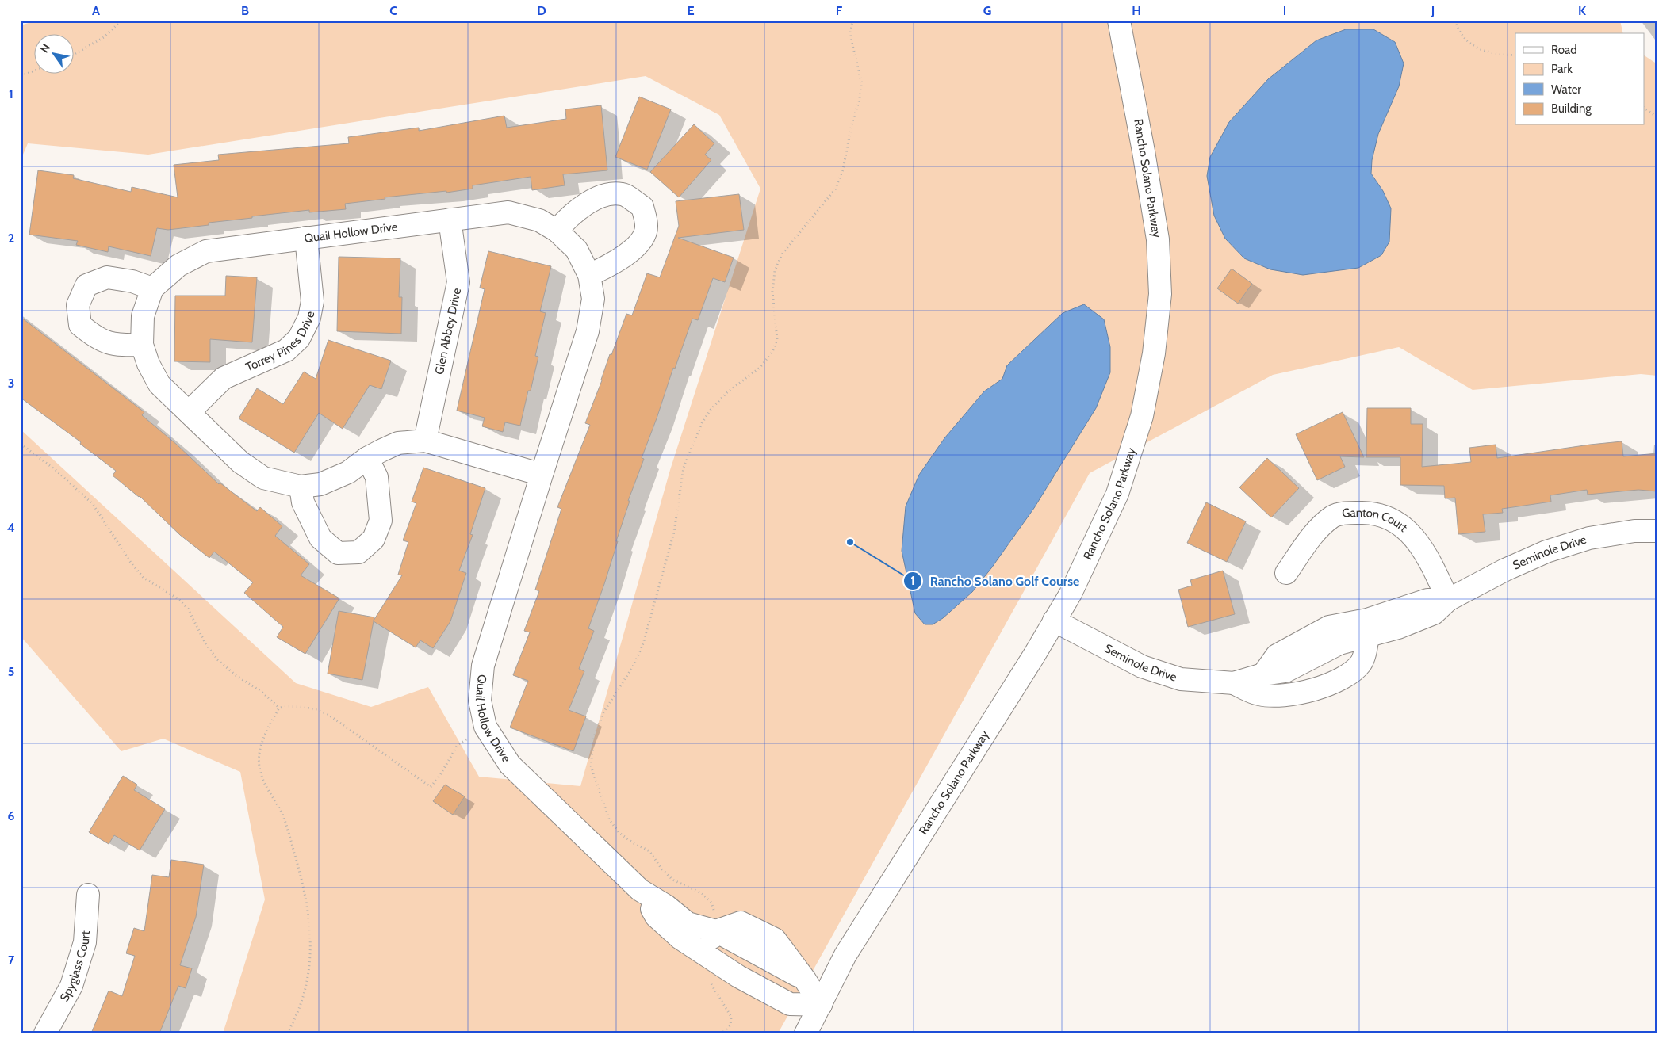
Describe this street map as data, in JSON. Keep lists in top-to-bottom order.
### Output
{
  "streets": {
    "street": [
      "Rancho Solano Parkway",
      "Quail Hollow Drive",
      "Glen Abbey Drive",
      "Torrey Pines Drive",
      "Ganton Court",
      "Seminole Drive",
      "Spyglass Court"
    ]
  },
  "crossings": [
    ["Rancho Solano Parkway", "Quail Hollow Drive"],
    ["Rancho Solano Parkway", "Seminole Drive"],
    ["Quail Hollow Drive", "Glen Abbey Drive"],
    ["Quail Hollow Drive", "Torrey Pines Drive"],
    ["Ganton Court", "Seminole Drive"]
  ],
  "places": ["Rancho Solano Golf Course"],
  "legend": [
    "Road",
    "Park",
    "Water",
    "Building"
  ],
  "north": "top left",
  "grid": {
    "columns": [
      "A",
      "B",
      "C",
      "D",
      "E",
      "F",
      "G",
      "H",
      "I",
      "J",
      "K"
    ],
    "rows": [
      "1",
      "2",
      "3",
      "4",
      "5",
      "6",
      "7"
    ]
  }
}
